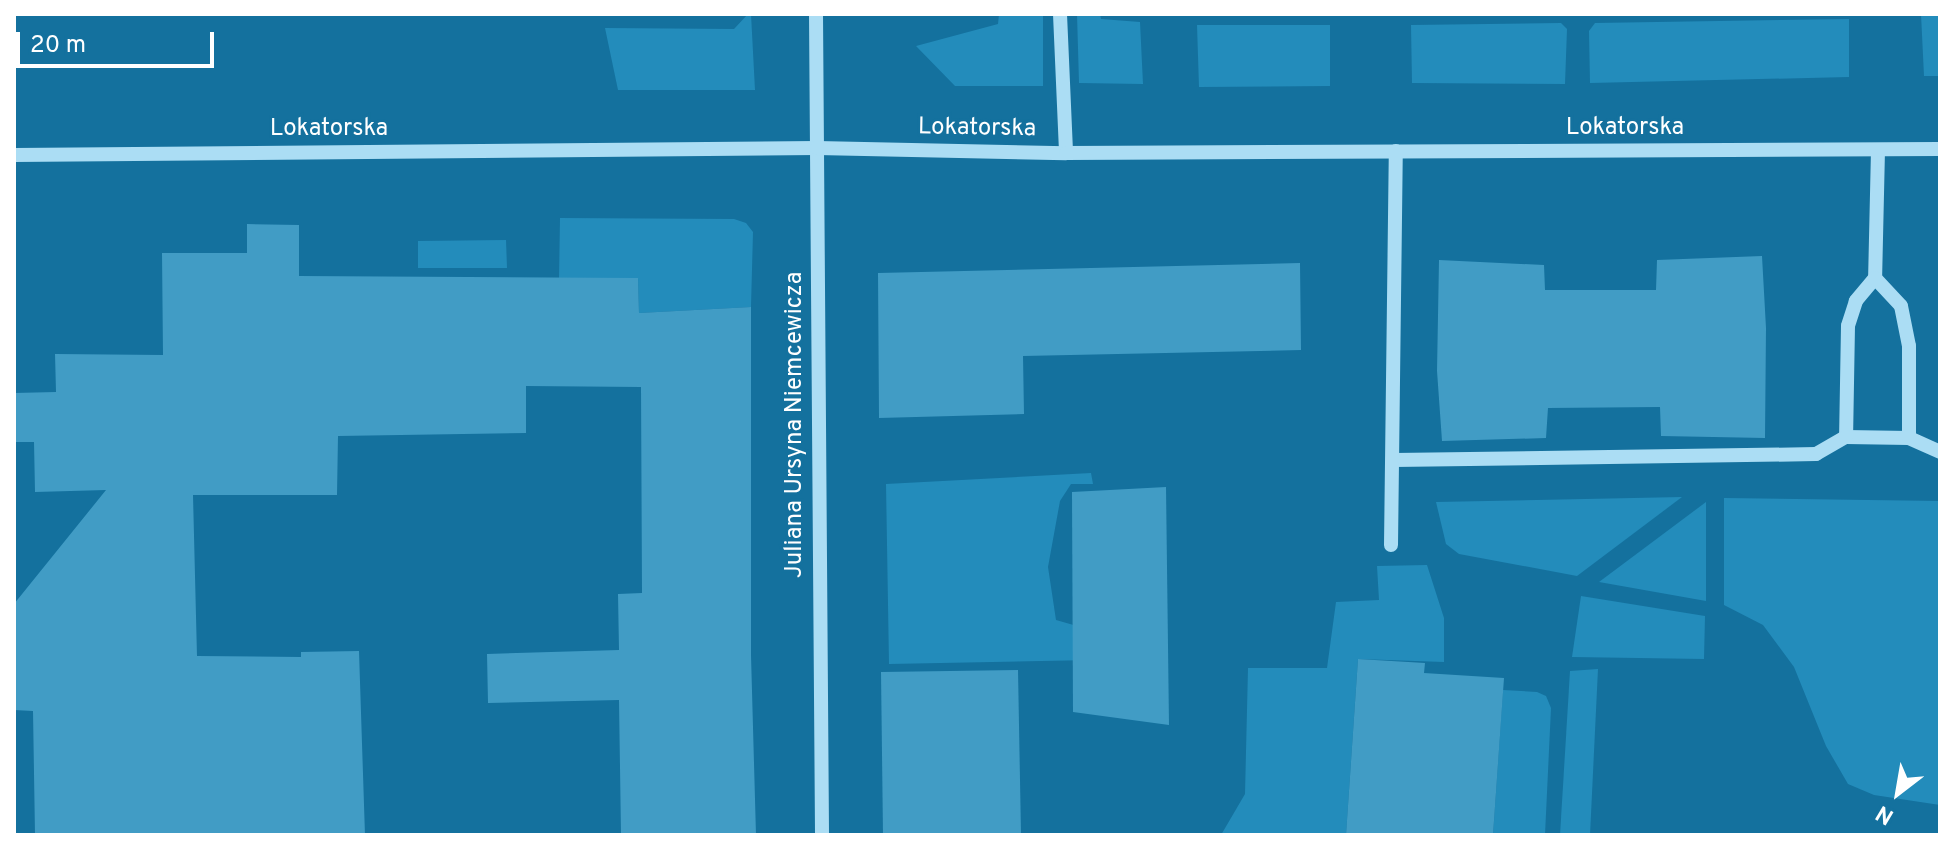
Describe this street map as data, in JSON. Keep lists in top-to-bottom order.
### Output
{
  "streets": {
    "street": ["Lokatorska", "Juliana Ursyna Niemcewicza"]
  },
  "crossings": [
    ["Lokatorska", "Juliana Ursyna Niemcewicza"]
  ],
  "scale_bar": "20 m",
  "north": "bottom left"
}
